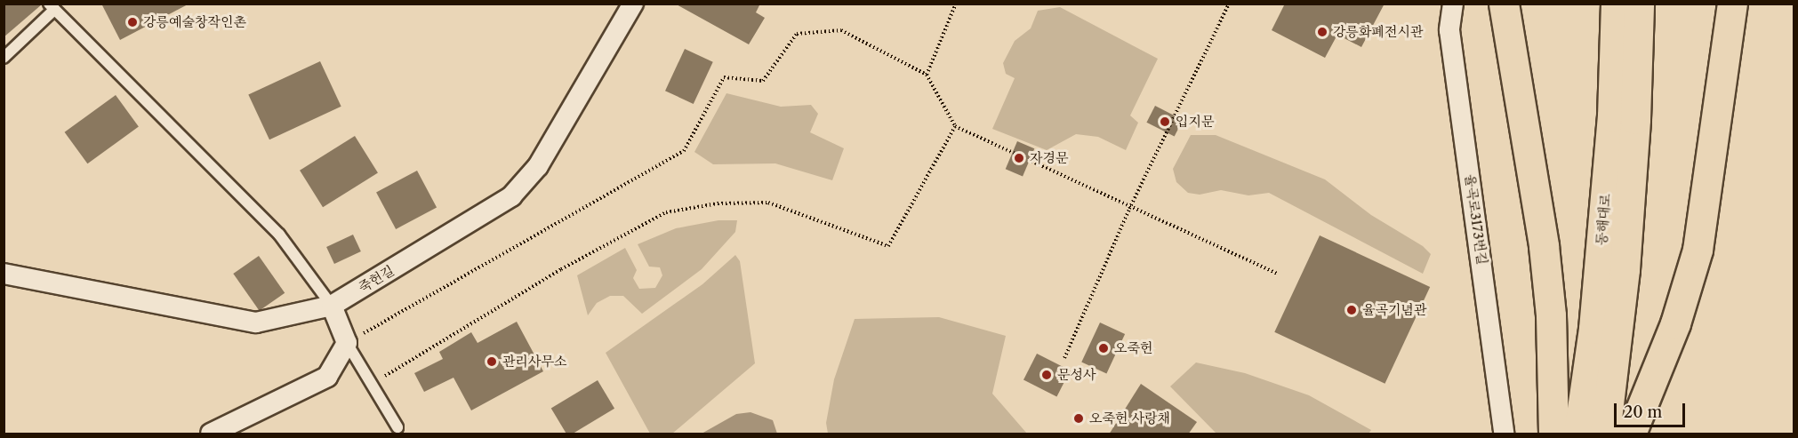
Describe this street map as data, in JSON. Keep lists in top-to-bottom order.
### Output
{
  "streets": {
    "main road": ["동해대로"],
    "street": ["율곡로3173번길", "죽헌길"]
  },
  "places": [
    "강릉예술창작인촌",
    "강릉화폐전시관",
    "입지문",
    "자경문",
    "율곡기념관",
    "오죽헌",
    "관리사무소",
    "문성사",
    "오죽헌 사랑채"
  ],
  "scale_bar": "20 m"
}
